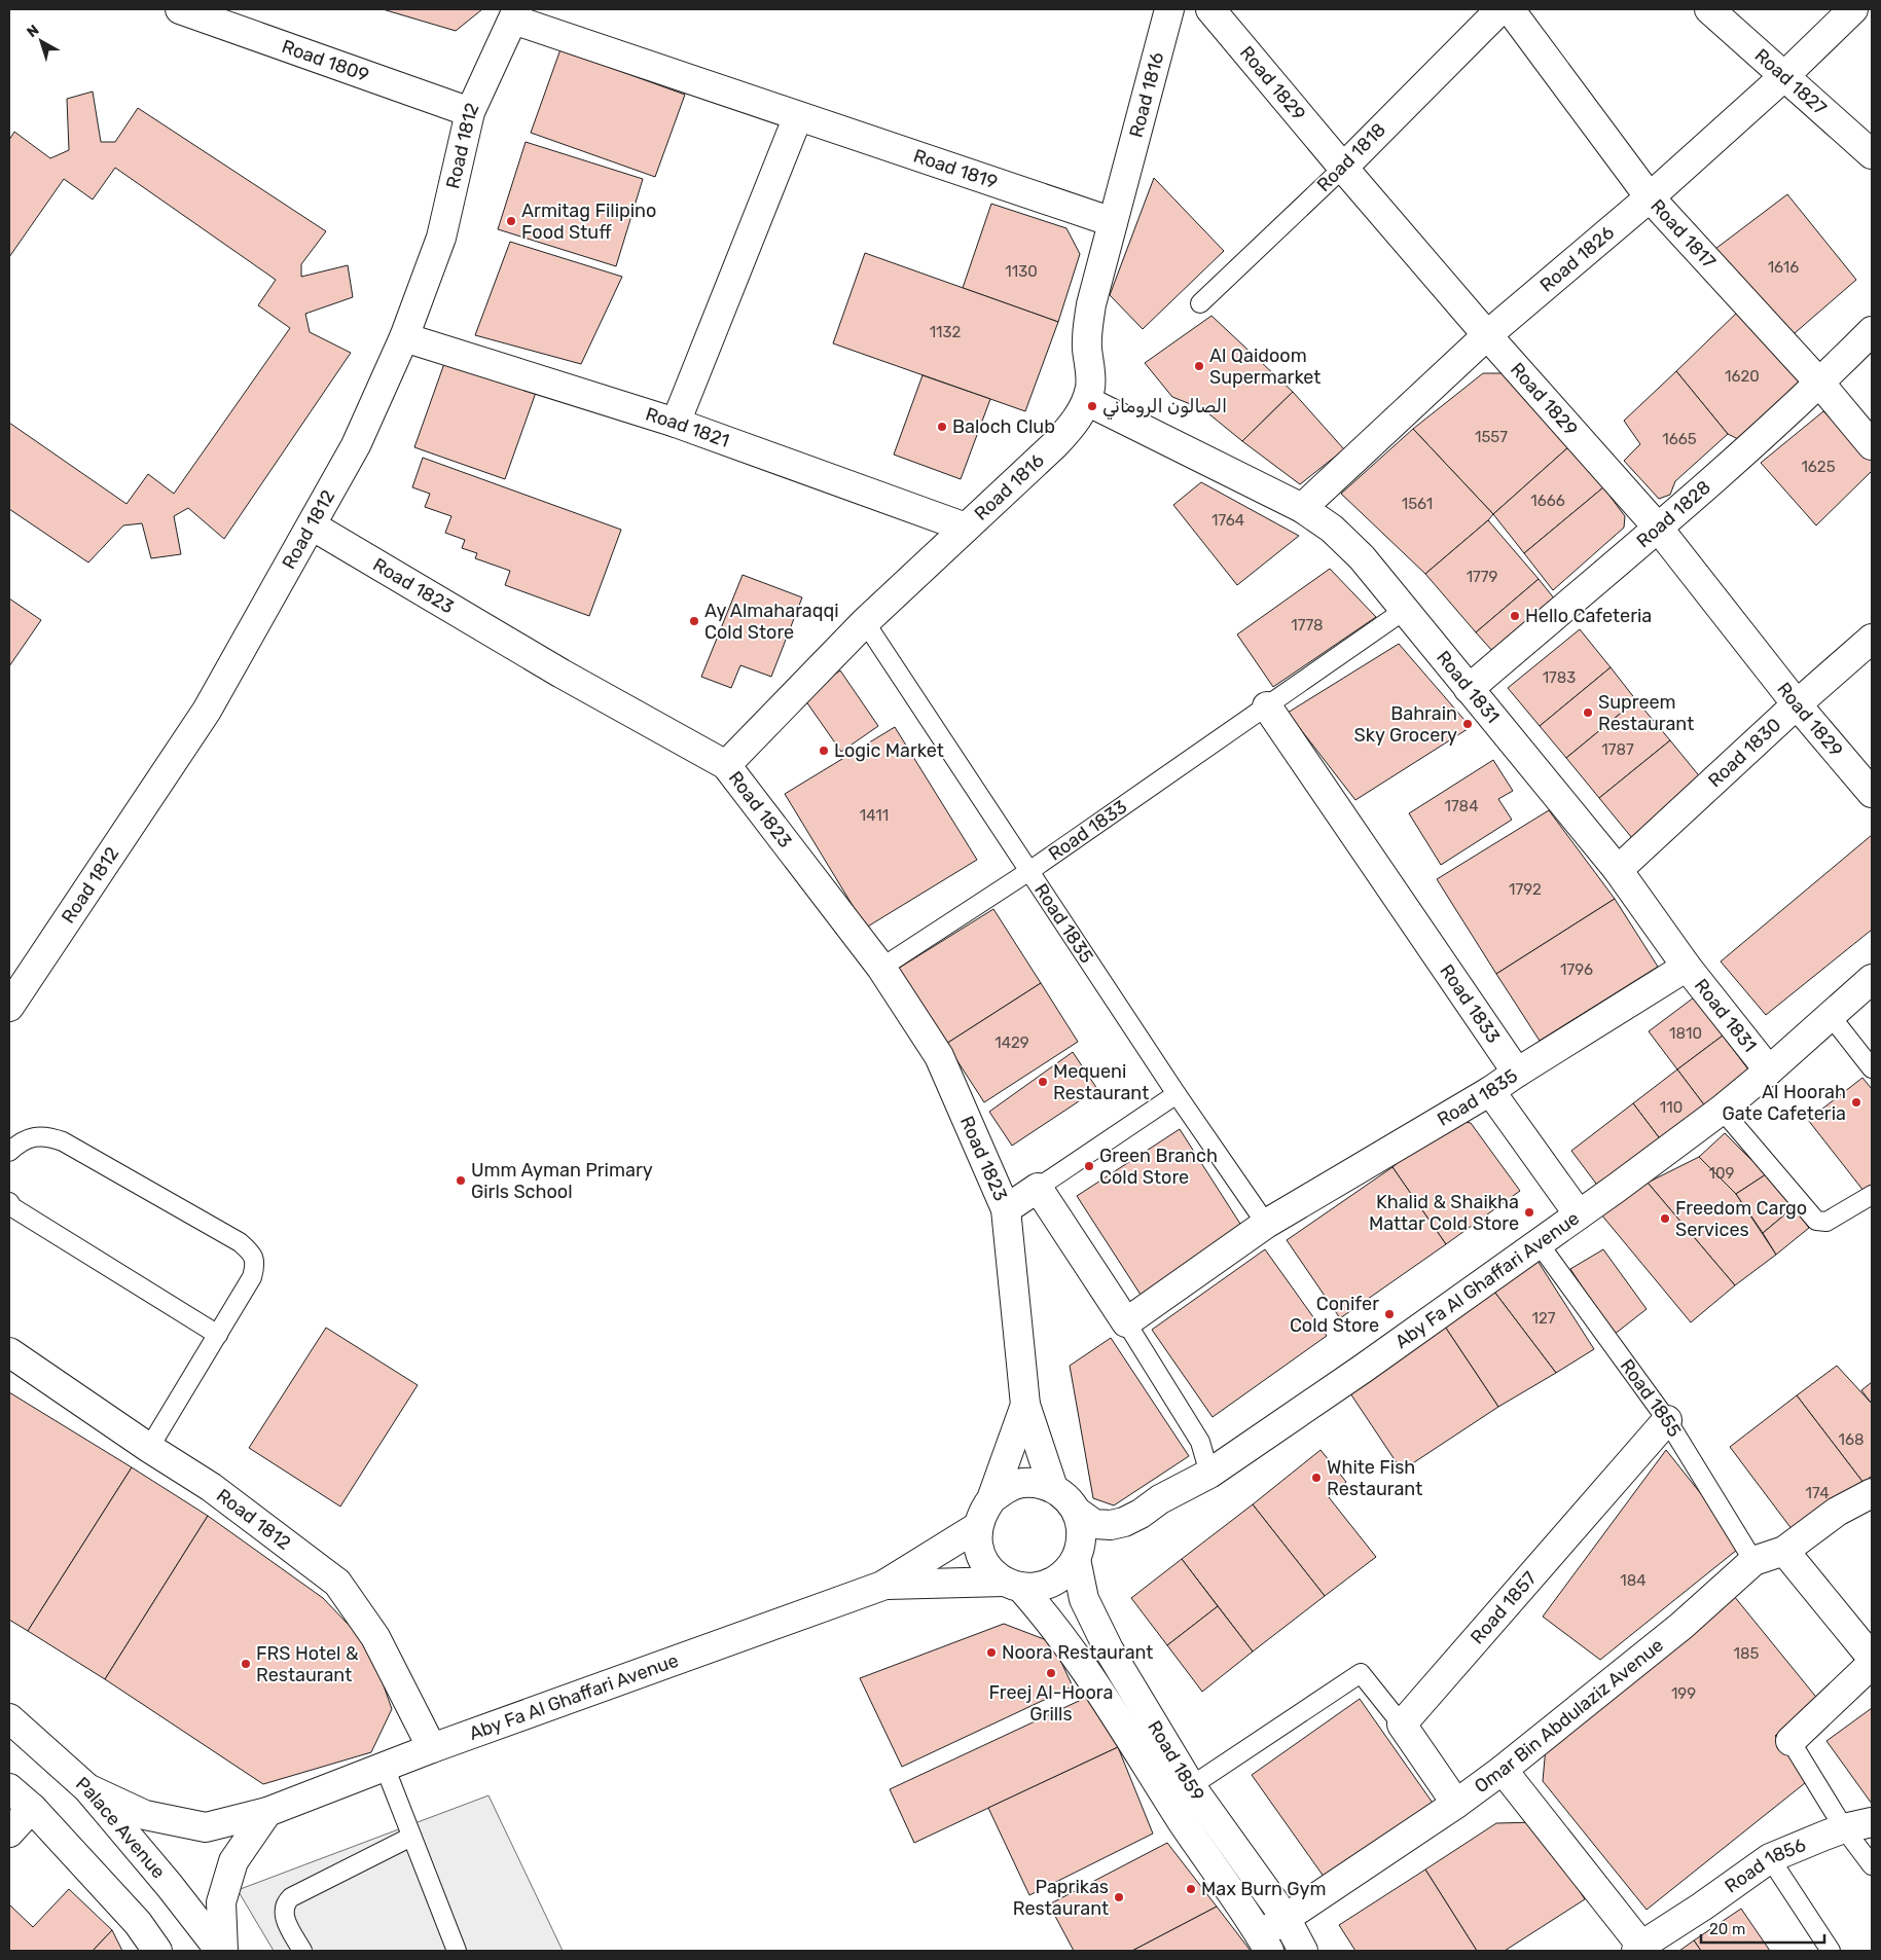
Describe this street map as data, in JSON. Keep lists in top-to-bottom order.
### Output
{
  "streets": {
    "street": [
      "Road 1809",
      "Road 1827",
      "Road 1829",
      "Road 1816",
      "Road 1812",
      "Road 1818",
      "Road 1819",
      "Road 1817",
      "Road 1826",
      "Road 1821",
      "Road 1828",
      "Road 1823",
      "Road 1831",
      "Road 1830",
      "Road 1833",
      "Road 1835",
      "Aby Fa Al Ghaffari Avenue",
      "Road 1857",
      "Omar Bin Abdulaziz Avenue",
      "Road 1859",
      "Palace Avenue",
      "Road 1856"
    ],
    "lane": ["Road 1855"]
  },
  "crossings": [
    ["Road 1809", "Road 1812"],
    ["Road 1827", "Road 1826"],
    ["Road 1829", "Road 1818"],
    ["Road 1829", "Road 1826"],
    ["Road 1829", "Road 1828"],
    ["Road 1829", "Road 1830"],
    ["Road 1816", "Road 1819"],
    ["Road 1816", "Road 1821"],
    ["Road 1816", "Road 1823"],
    ["Road 1816", "Road 1831"],
    ["Road 1816", "Road 1835"],
    ["Road 1812", "Road 1819"],
    ["Road 1812", "Road 1821"],
    ["Road 1812", "Road 1823"],
    ["Road 1812", "Aby Fa Al Ghaffari Avenue"],
    ["Road 1817", "Road 1826"],
    ["Road 1817", "Road 1828"],
    ["Road 1826", "Road 1831"],
    ["Road 1828", "Road 1831"],
    ["Road 1823", "Road 1833"],
    ["Road 1823", "Road 1835"],
    ["Road 1823", "Aby Fa Al Ghaffari Avenue"],
    ["Road 1823", "Road 1859"],
    ["Road 1831", "Road 1830"],
    ["Road 1831", "Road 1833"],
    ["Road 1831", "Road 1835"],
    ["Road 1831", "Aby Fa Al Ghaffari Avenue"],
    ["Road 1833", "Road 1835"],
    ["Aby Fa Al Ghaffari Avenue", "Road 1855"],
    ["Aby Fa Al Ghaffari Avenue", "Road 1859"],
    ["Aby Fa Al Ghaffari Avenue", "Palace Avenue"],
    ["Road 1855", "Road 1857"],
    ["Road 1855", "Omar Bin Abdulaziz Avenue"],
    ["Omar Bin Abdulaziz Avenue", "Road 1859"]
  ],
  "places": [
    "Armitag Filipino Food Stuff",
    "Al Qaidoom Supermarket",
    "الصالون الروماني",
    "Baloch Club",
    "Hello Cafeteria",
    "Ay Almaharaqqi Cold Store",
    "Supreem Restaurant",
    "Bahrain Sky Grocery",
    "Logic Market",
    "Mequeni Restaurant",
    "Al Hoorah Gate Cafeteria",
    "Green Branch Cold Store",
    "Umm Ayman Primary Girls School",
    "Khalid & Shaikha Mattar Cold Store",
    "Freedom Cargo Services",
    "Conifer Cold Store",
    "White Fish Restaurant",
    "Noora Restaurant",
    "FRS Hotel & Restaurant",
    "Freej Al-Hoora Grills",
    "Max Burn Gym",
    "Paprikas Restaurant"
  ],
  "house_numbers": [
    "1616",
    "1130",
    "1132",
    "1620",
    "1557",
    "1665",
    "1625",
    "1666",
    "1561",
    "1764",
    "1779",
    "1778",
    "1783",
    "1787",
    "1784",
    "1411",
    "1792",
    "1796",
    "1810",
    "1429",
    "110",
    "109",
    "127",
    "168",
    "174",
    "184",
    "185",
    "199"
  ],
  "scale_bar": "20 m",
  "north": "top left"
}
